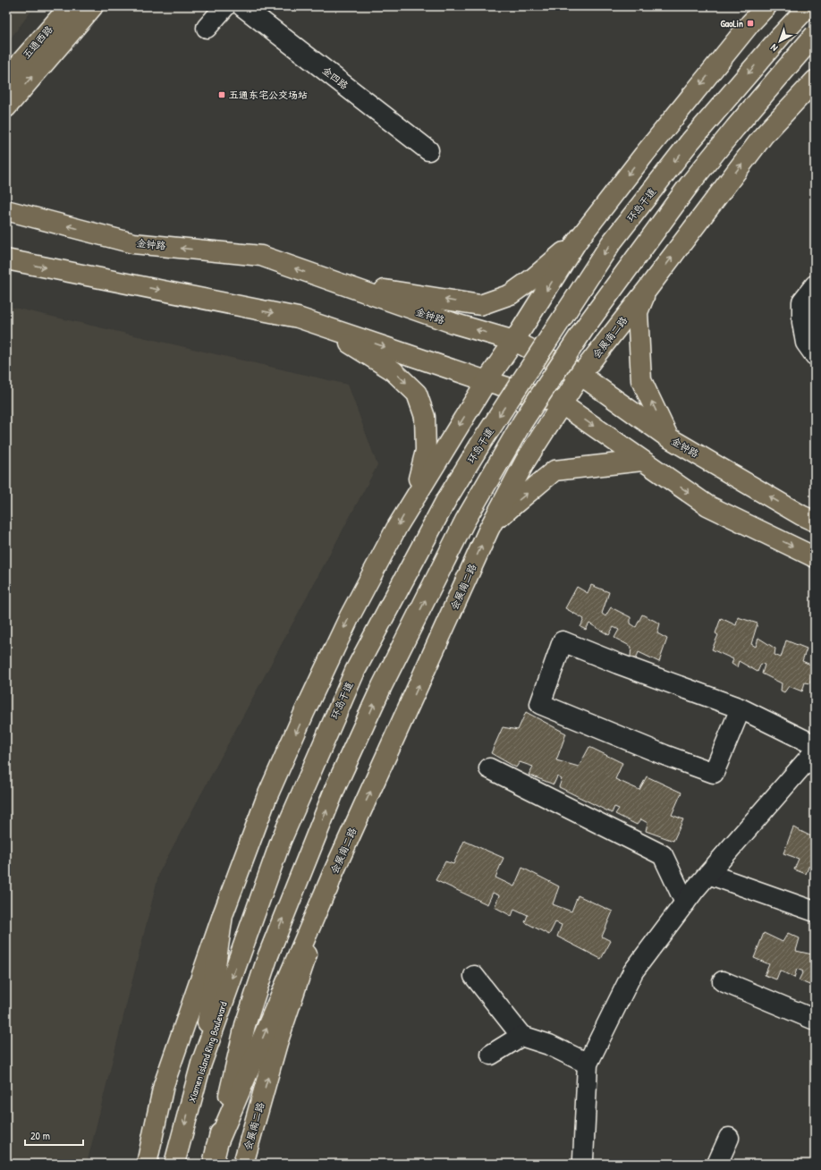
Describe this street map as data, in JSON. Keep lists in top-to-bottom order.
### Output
{
  "streets": {
    "main road": [
      "五通西路",
      "环岛干道",
      "金钟路",
      "会展南二路",
      "Xiamen Island Ring Boulevard"
    ],
    "street": ["金四路"]
  },
  "crossings": [
    ["环岛干道", "Xiamen Island Ring Boulevard"],
    ["金钟路", "会展南二路"]
  ],
  "places": {
    "transit": ["GaoLin", "五通东宅公交场站"]
  },
  "scale_bar": "20 m",
  "north": "bottom left"
}
